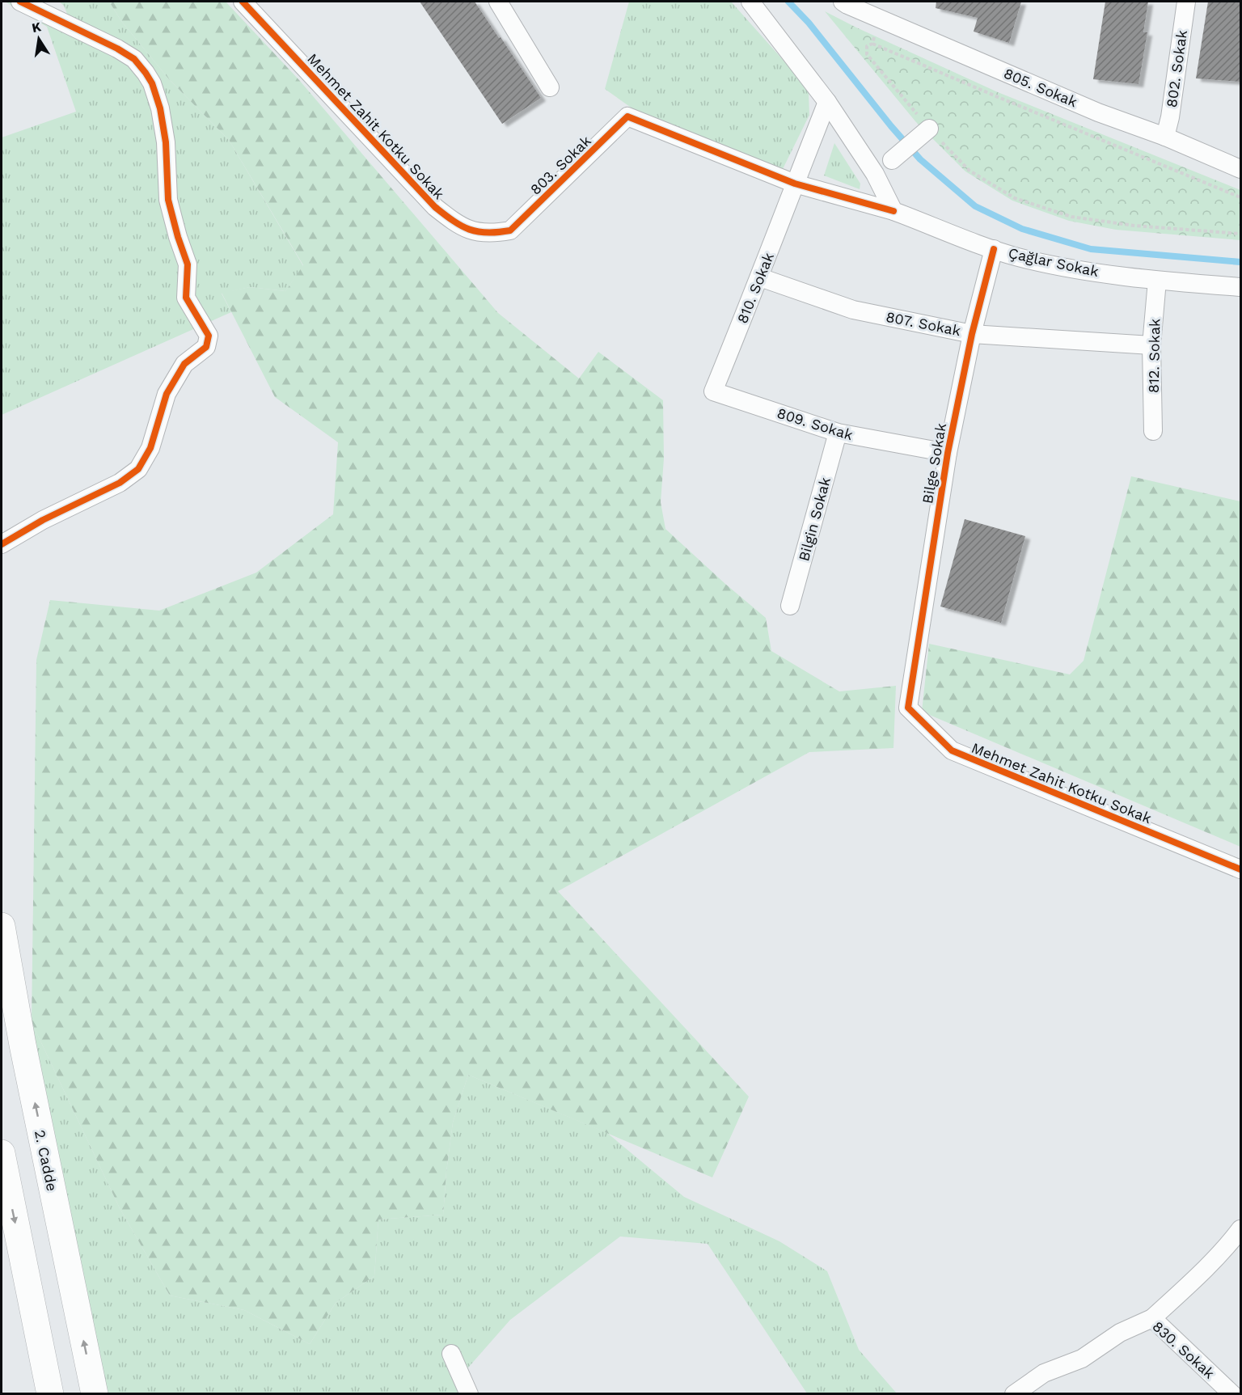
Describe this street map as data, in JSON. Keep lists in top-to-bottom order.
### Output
{
  "streets": {
    "main road": ["2. Cadde"],
    "street": [
      "802. Sokak",
      "805. Sokak",
      "Mehmet Zahit Kotku Sokak",
      "803. Sokak",
      "Çağlar Sokak",
      "810. Sokak",
      "807. Sokak",
      "812. Sokak",
      "809. Sokak",
      "Bilge Sokak",
      "Bilgin Sokak",
      "830. Sokak"
    ]
  },
  "crossings": [
    ["802. Sokak", "805. Sokak"],
    ["Mehmet Zahit Kotku Sokak", "803. Sokak"],
    ["Mehmet Zahit Kotku Sokak", "Bilge Sokak"],
    ["803. Sokak", "Çağlar Sokak"],
    ["Çağlar Sokak", "810. Sokak"],
    ["Çağlar Sokak", "812. Sokak"],
    ["Çağlar Sokak", "Bilge Sokak"],
    ["810. Sokak", "807. Sokak"],
    ["810. Sokak", "809. Sokak"],
    ["807. Sokak", "812. Sokak"],
    ["807. Sokak", "Bilge Sokak"],
    ["809. Sokak", "Bilge Sokak"],
    ["809. Sokak", "Bilgin Sokak"]
  ],
  "north": "top"
}
